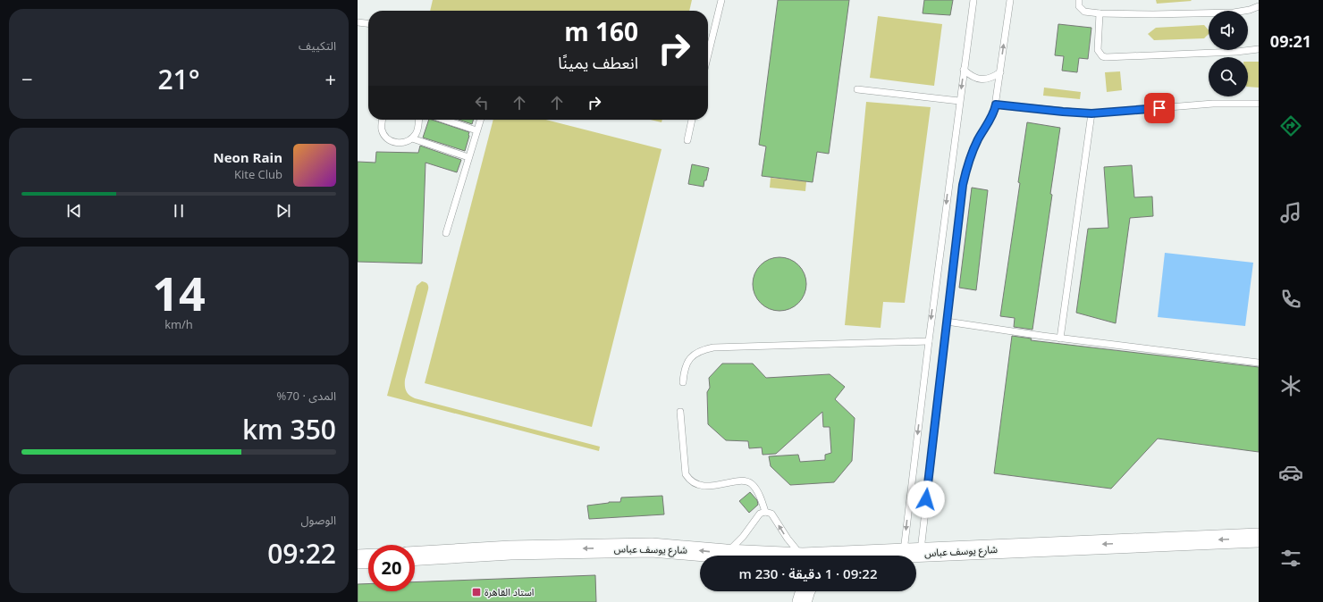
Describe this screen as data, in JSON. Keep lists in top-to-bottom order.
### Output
{
  "streets": {
    "main road": ["شارع يوسف عباس"]
  },
  "one_way": ["شارع يوسف عباس"],
  "places": {
    "transit": ["استاد القاهرة"]
  },
  "page": {
    "tabs": "09:21",
    "tile": [
      "التكييف",
      ["14", "km/h"],
      ["المدى · 70%", "350 km"],
      ["الوصول", "09:22"]
    ],
    "turn": ["160 m", "انعطف يمينًا"],
    "heat": ["−", "21°", "+"],
    "song": ["Neon Rain", "Kite Club"],
    "limit": "20",
    "trip": "09:22 · 1 دقيقة · 230 m"
  }
}
